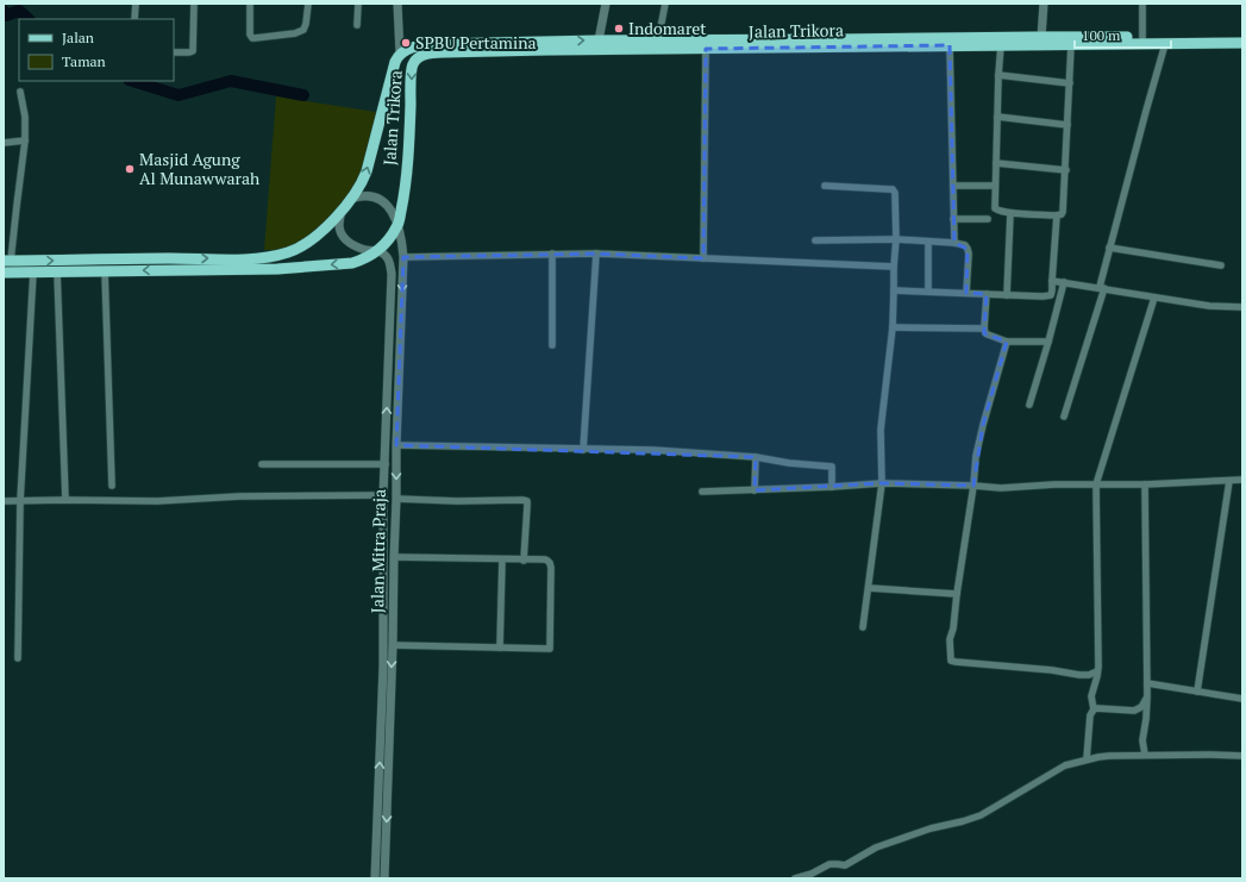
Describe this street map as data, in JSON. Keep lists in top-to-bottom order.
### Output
{
  "streets": {
    "main road": ["Jalan Trikora"],
    "street": ["Jalan Mitra Praja"]
  },
  "crossings": [
    ["Jalan Trikora", "Jalan Mitra Praja"]
  ],
  "places": ["Indomaret", "SPBU Pertamina", "Masjid Agung Al Munawwarah"],
  "legend": ["Jalan", "Taman"],
  "scale_bar": "100 m"
}
